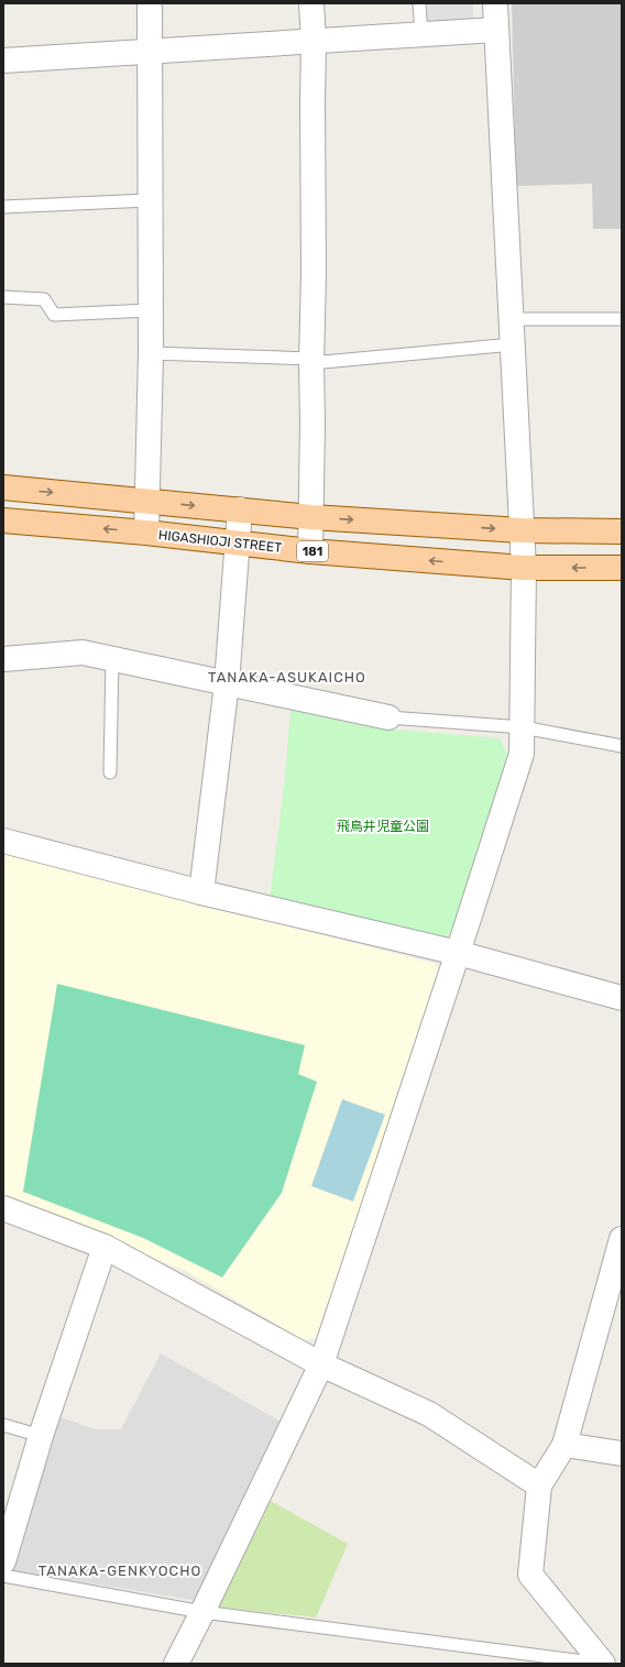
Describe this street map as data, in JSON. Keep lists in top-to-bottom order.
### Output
{
  "streets": {
    "main road": ["HIGASHIOJI STREET", "181"]
  },
  "districts": ["TANAKA-ASUKAICHO", "TANAKA-GENKYOCHO"],
  "parks": ["飛鳥井児童公園"]
}
